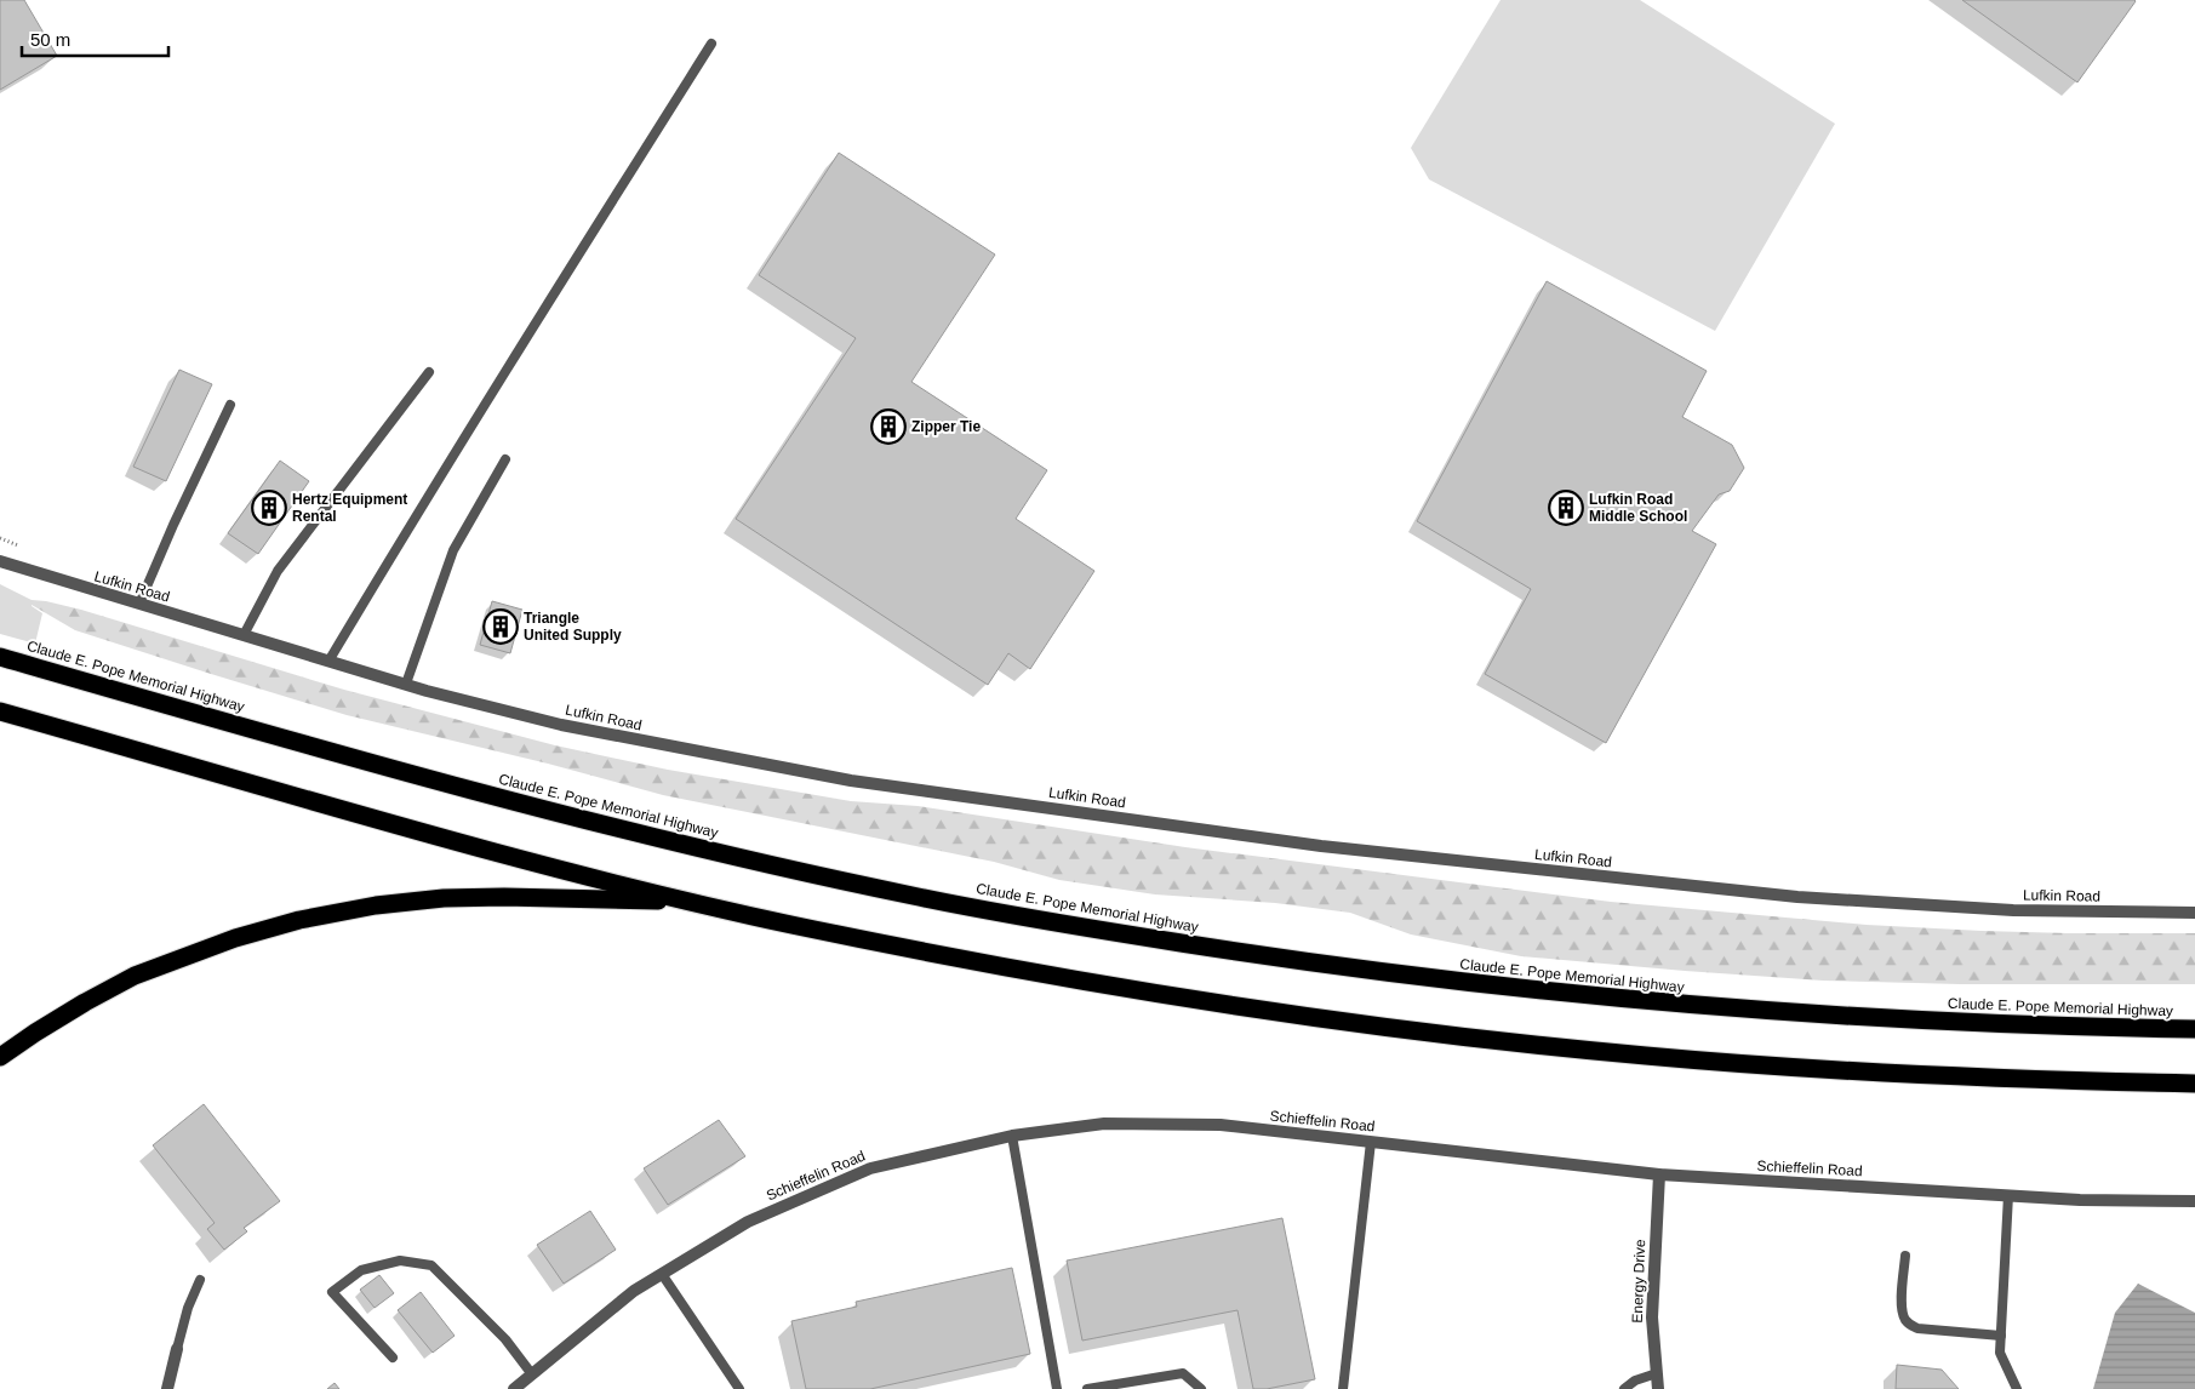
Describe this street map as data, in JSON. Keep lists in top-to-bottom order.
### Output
{
  "streets": {
    "highway": ["Claude E. Pope Memorial Highway"],
    "street": ["Lufkin Road", "Schieffelin Road", "Energy Drive"]
  },
  "crossings": [
    ["Schieffelin Road", "Energy Drive"]
  ],
  "places": {
    "building": [
      "Zipper Tie",
      "Hertz Equipment Rental",
      "Lufkin Road Middle School",
      "Triangle United Supply"
    ]
  },
  "scale_bar": "50 m"
}
